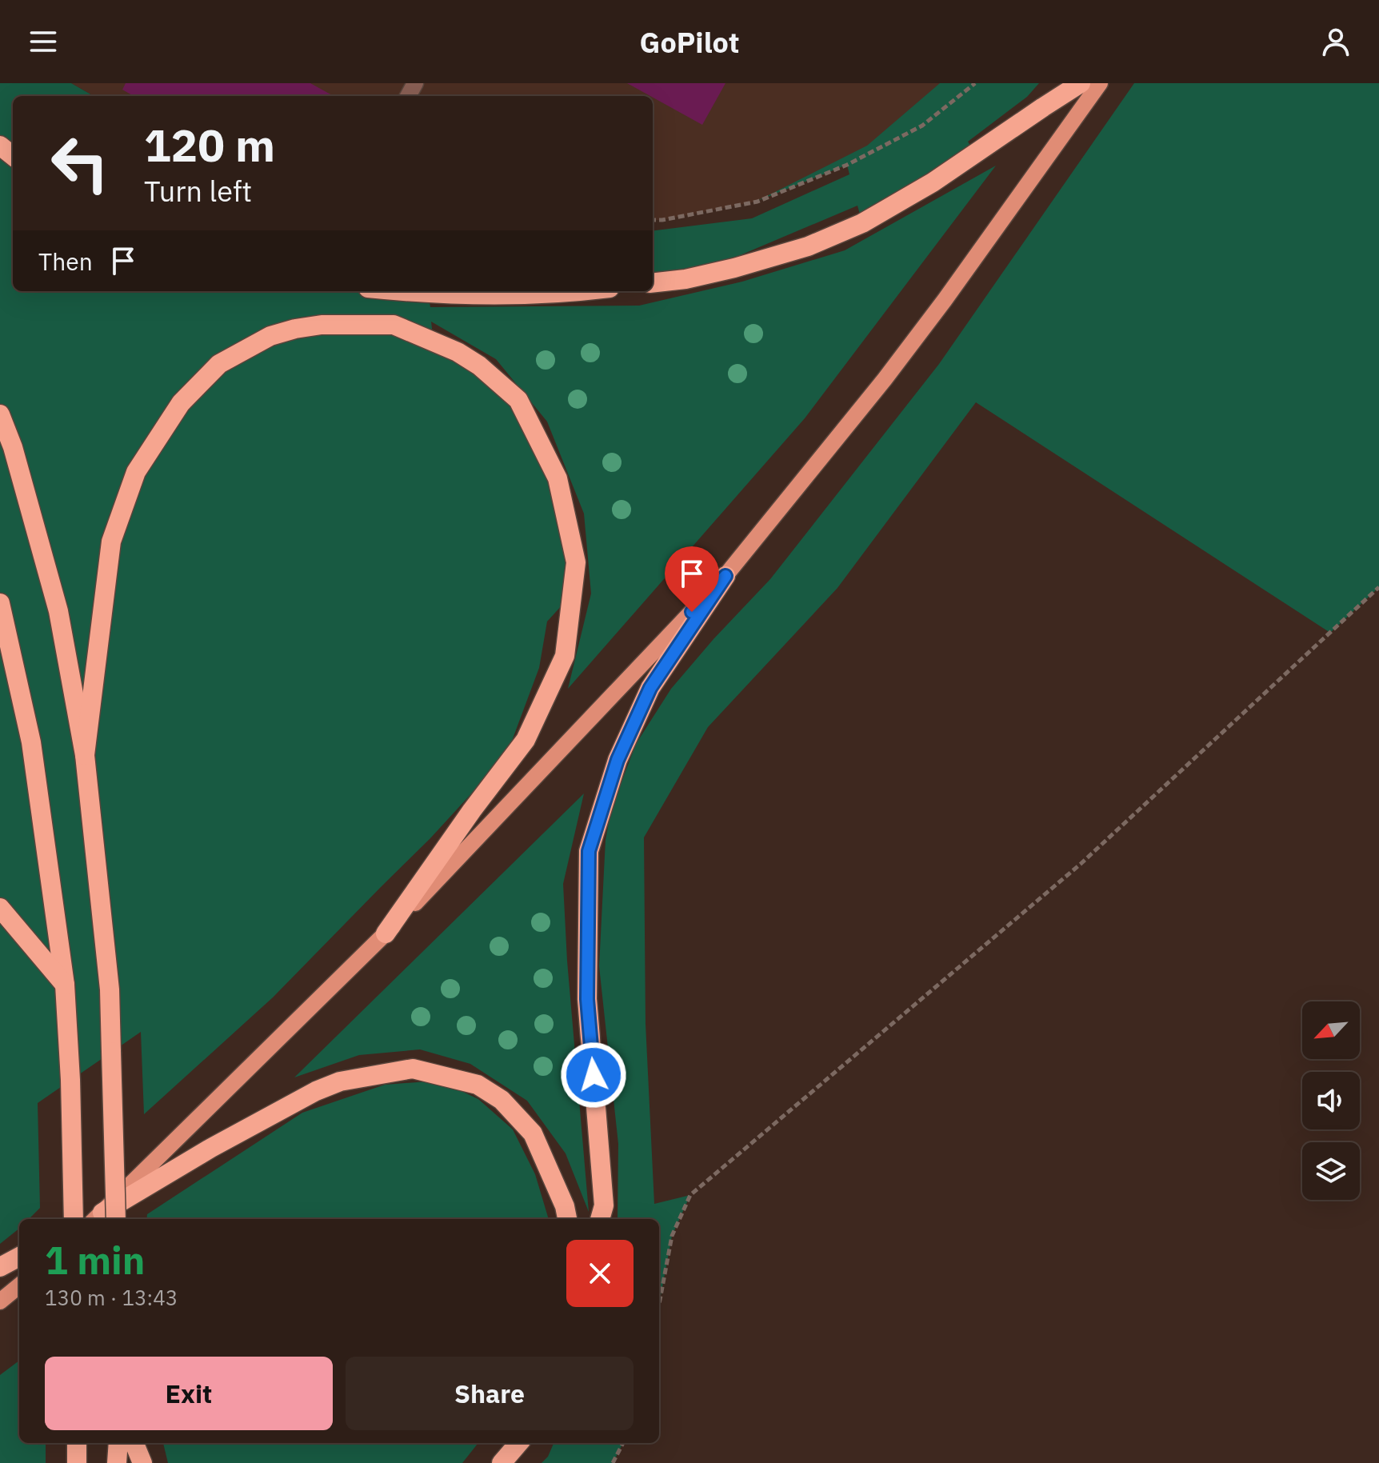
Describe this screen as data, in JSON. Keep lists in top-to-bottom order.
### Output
{
  "north": "bottom left",
  "page": {
    "header": "GoPilot",
    "turn": ["120 m", "Turn left"],
    "then": "Then",
    "heading": ["1 min", "130 m · 13:43"],
    "buttons": ["Exit", "Share"]
  }
}
